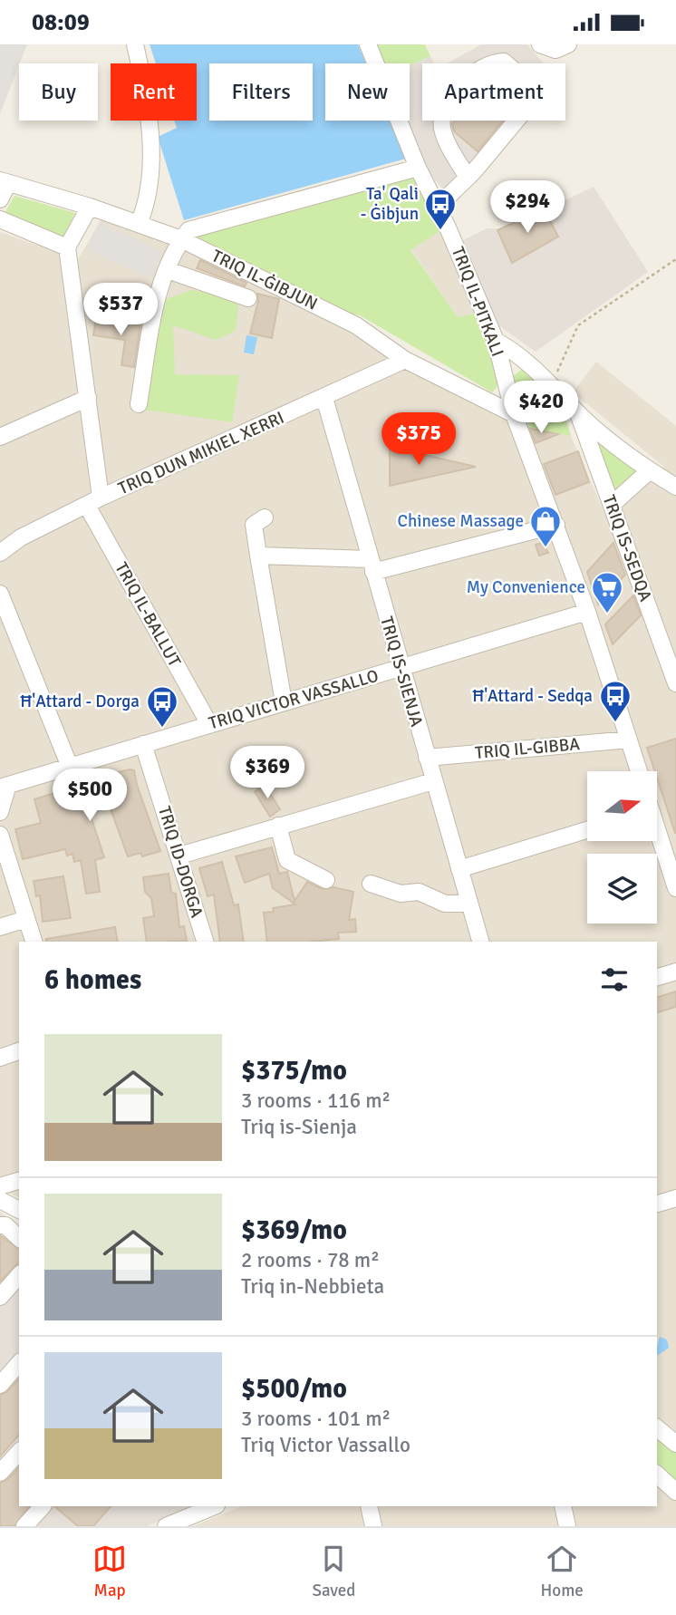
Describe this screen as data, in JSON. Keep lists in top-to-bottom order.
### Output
{
  "streets": {
    "street": [
      "TRIQ IL-ĠIBJUN",
      "TRIQ IL-PITKALI",
      "TRIQ DUN MIKIEL XERRI",
      "TRIQ IS-SEDQA",
      "TRIQ IL-BALLUT",
      "TRIQ IS-SIENJA",
      "TRIQ VICTOR VASSALLO",
      "TRIQ IL-GIBBA",
      "TRIQ ID-DORGA"
    ]
  },
  "crossings": [
    ["TRIQ IL-ĠIBJUN", "TRIQ IL-PITKALI"],
    ["TRIQ IL-ĠIBJUN", "TRIQ DUN MIKIEL XERRI"],
    ["TRIQ IL-PITKALI", "TRIQ VICTOR VASSALLO"],
    ["TRIQ IL-PITKALI", "TRIQ IL-GIBBA"],
    ["TRIQ DUN MIKIEL XERRI", "TRIQ IL-BALLUT"],
    ["TRIQ DUN MIKIEL XERRI", "TRIQ IS-SIENJA"],
    ["TRIQ IL-BALLUT", "TRIQ VICTOR VASSALLO"],
    ["TRIQ IS-SIENJA", "TRIQ VICTOR VASSALLO"],
    ["TRIQ IS-SIENJA", "TRIQ IL-GIBBA"],
    ["TRIQ VICTOR VASSALLO", "TRIQ ID-DORGA"]
  ],
  "places": {
    "bus stop": ["Ta' Qali - Ġibjun", "Ħ'Attard - Sedqa", "Ħ'Attard - Dorga"],
    "shop": ["Chinese Massage"],
    "supermarket": ["My Convenience"]
  },
  "north": "right",
  "page": {
    "status": "08:09",
    "chip": [
      "Buy",
      "Rent",
      "Filters",
      "New",
      "Apartment"
    ],
    "price": [
      "$294",
      "$537",
      "$420",
      "$375",
      "$369",
      "$500"
    ],
    "heading": "6 homes",
    "list": [
      {
        "name": "$375/mo",
        "note": "3 rooms · 116 m² · Triq is-Sienja"
      },
      {
        "name": "$369/mo",
        "note": "2 rooms · 78 m² · Triq in-Nebbieta"
      },
      {
        "name": "$500/mo",
        "note": "3 rooms · 101 m² · Triq Victor Vassallo"
      }
    ],
    "tabs": ["Map", "Saved", "Home"]
  }
}
